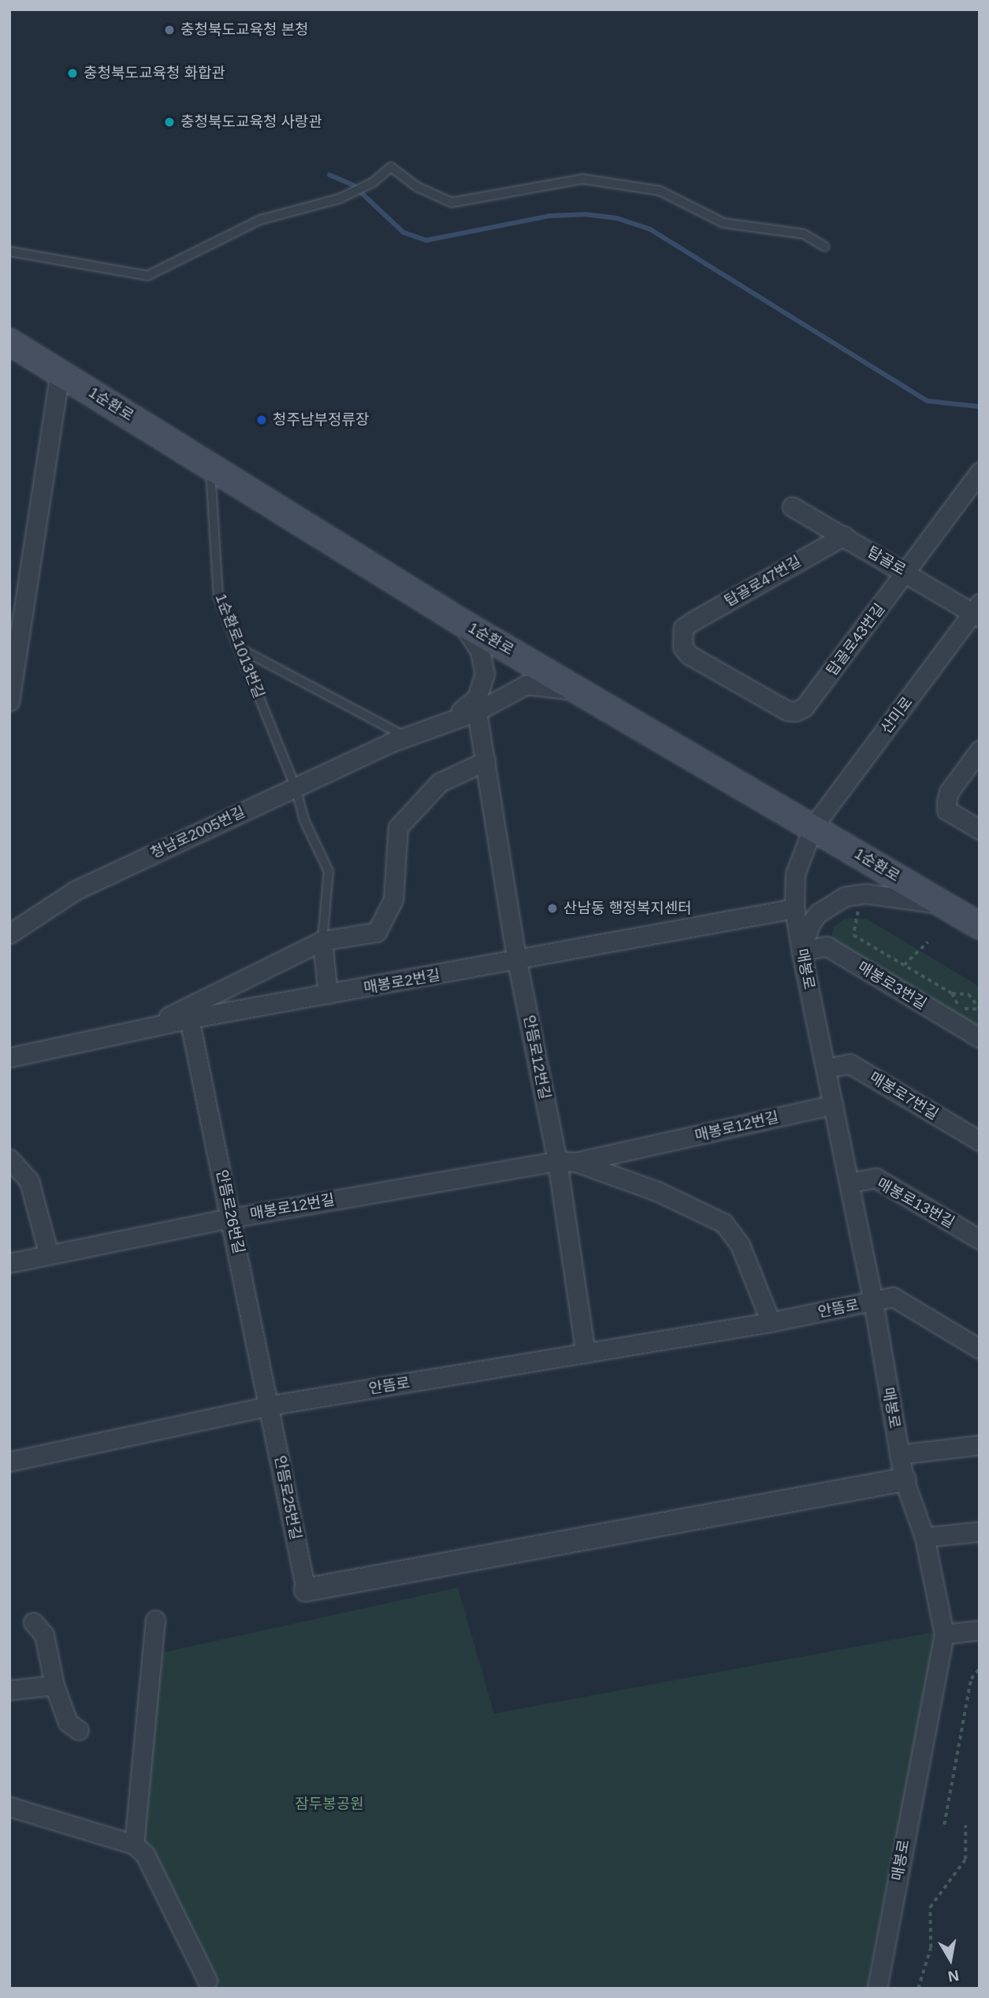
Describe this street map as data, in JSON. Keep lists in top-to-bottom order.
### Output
{
  "streets": {
    "main road": ["1순환로"],
    "street": [
      "탑골로",
      "탑골로47번길",
      "탑골로43번길",
      "산미로",
      "청남로2005번길",
      "매봉로",
      "매봉로2번길",
      "매봉로3번길",
      "안뜸로12번길",
      "매봉로7번길",
      "매봉로12번길",
      "매봉로13번길",
      "안뜸로26번길",
      "안뜸로",
      "안뜸로25번길"
    ],
    "lane": ["1순환로1013번길"]
  },
  "crossings": [
    ["1순환로", "1순환로1013번길"],
    ["1순환로", "산미로"],
    ["1순환로", "매봉로"],
    ["탑골로", "탑골로47번길"],
    ["탑골로", "탑골로43번길"],
    ["탑골로", "산미로"],
    ["탑골로47번길", "탑골로43번길"],
    ["1순환로1013번길", "청남로2005번길"],
    ["산미로", "매봉로"],
    ["매봉로", "매봉로2번길"],
    ["매봉로", "매봉로3번길"],
    ["매봉로", "매봉로7번길"],
    ["매봉로", "매봉로12번길"],
    ["매봉로", "매봉로13번길"],
    ["매봉로", "안뜸로"],
    ["매봉로2번길", "안뜸로12번길"],
    ["매봉로2번길", "안뜸로26번길"],
    ["안뜸로12번길", "매봉로12번길"],
    ["안뜸로12번길", "안뜸로"],
    ["매봉로12번길", "안뜸로26번길"],
    ["매봉로12번길", "안뜸로"],
    ["안뜸로26번길", "안뜸로"],
    ["안뜸로26번길", "안뜸로25번길"],
    ["안뜸로", "안뜸로25번길"]
  ],
  "parks": ["잠두봉공원"],
  "places": [
    "충청북도교육청 본청",
    "충청북도교육청 화합관",
    "충청북도교육청 사랑관",
    "청주남부정류장",
    "산남동 행정복지센터"
  ],
  "north": "bottom"
}
